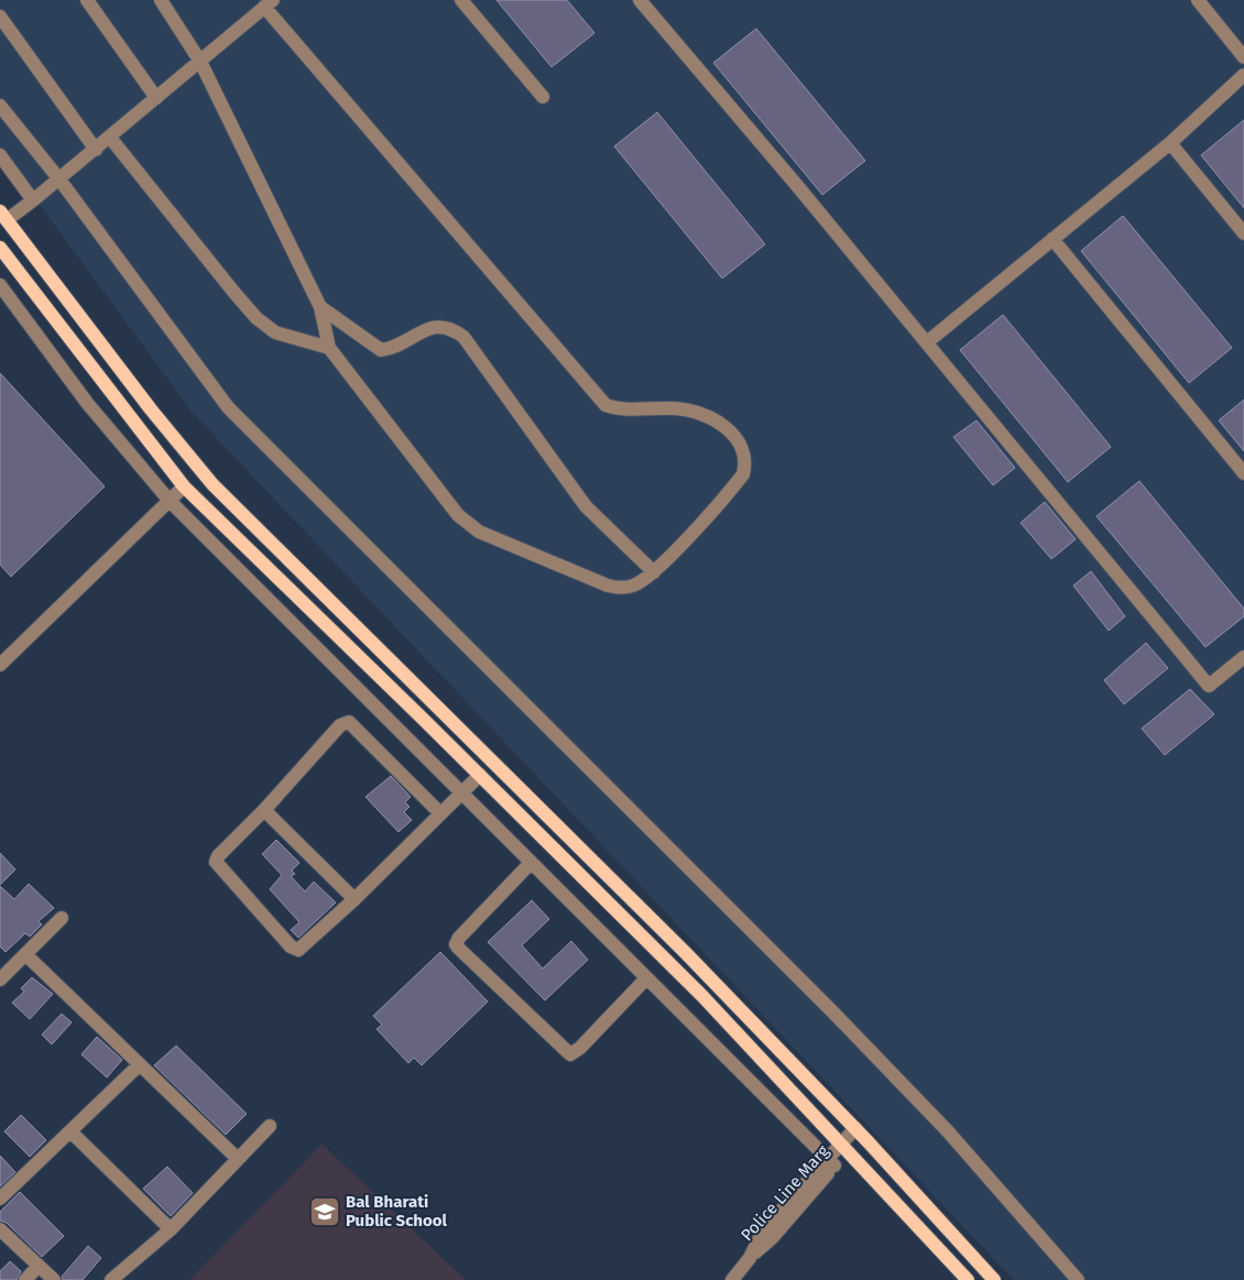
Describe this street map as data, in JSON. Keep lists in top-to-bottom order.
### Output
{
  "streets": {
    "street": ["Police Line Marg"]
  },
  "places": {
    "school or university": ["Bal Bharati Public School"]
  }
}
